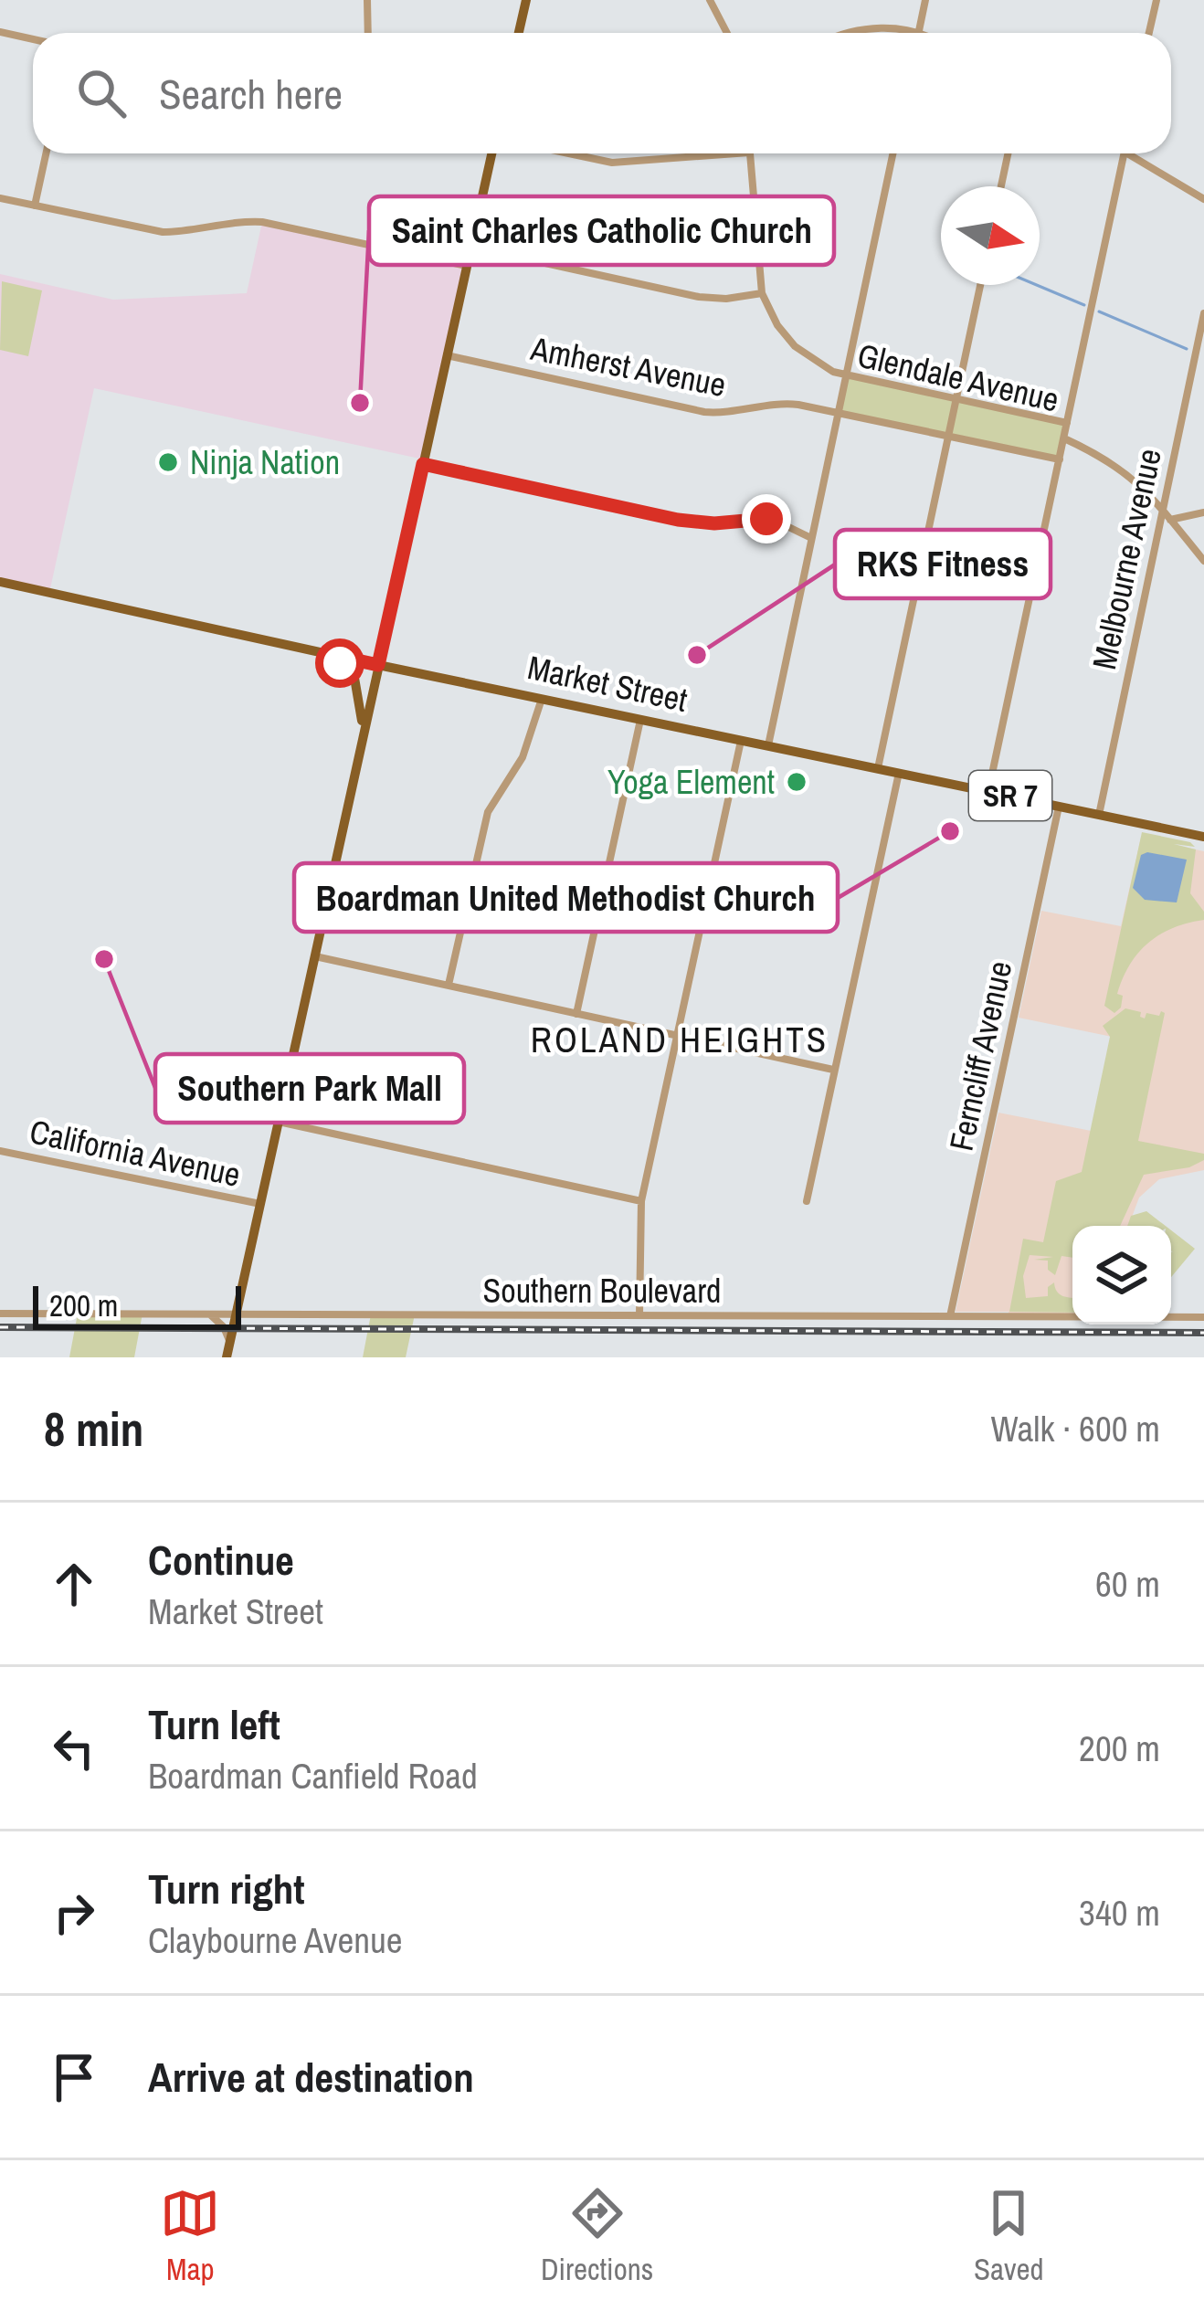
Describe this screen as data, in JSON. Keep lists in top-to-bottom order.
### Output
{
  "streets": {
    "main road": ["Market Street", "SR 7"],
    "street": [
      "Amherst Avenue",
      "Glendale Avenue",
      "Melbourne Avenue",
      "Ferncliff Avenue",
      "California Avenue",
      "Southern Boulevard"
    ]
  },
  "crossings": [
    ["Glendale Avenue", "Melbourne Avenue"],
    ["Melbourne Avenue", "Market Street"],
    ["Market Street", "Ferncliff Avenue"],
    ["Ferncliff Avenue", "Southern Boulevard"]
  ],
  "districts": ["ROLAND HEIGHTS"],
  "places": [
    "Saint Charles Catholic Church",
    "Ninja Nation",
    "RKS Fitness",
    "Yoga Element",
    "Boardman United Methodist Church",
    "Southern Park Mall"
  ],
  "scale_bar": "200 m",
  "north": "right",
  "page": {
    "search": "Search here",
    "scale": "200 m",
    "heading": ["8 min", "Walk · 600 m"],
    "list": [
      ["Continue", "Market Street", "60 m"],
      ["Turn left", "Boardman Canfield Road", "200 m"],
      ["Turn right", "Claybourne Avenue", "340 m"],
      "Arrive at destination"
    ],
    "nav": ["Map", "Directions", "Saved"]
  }
}
